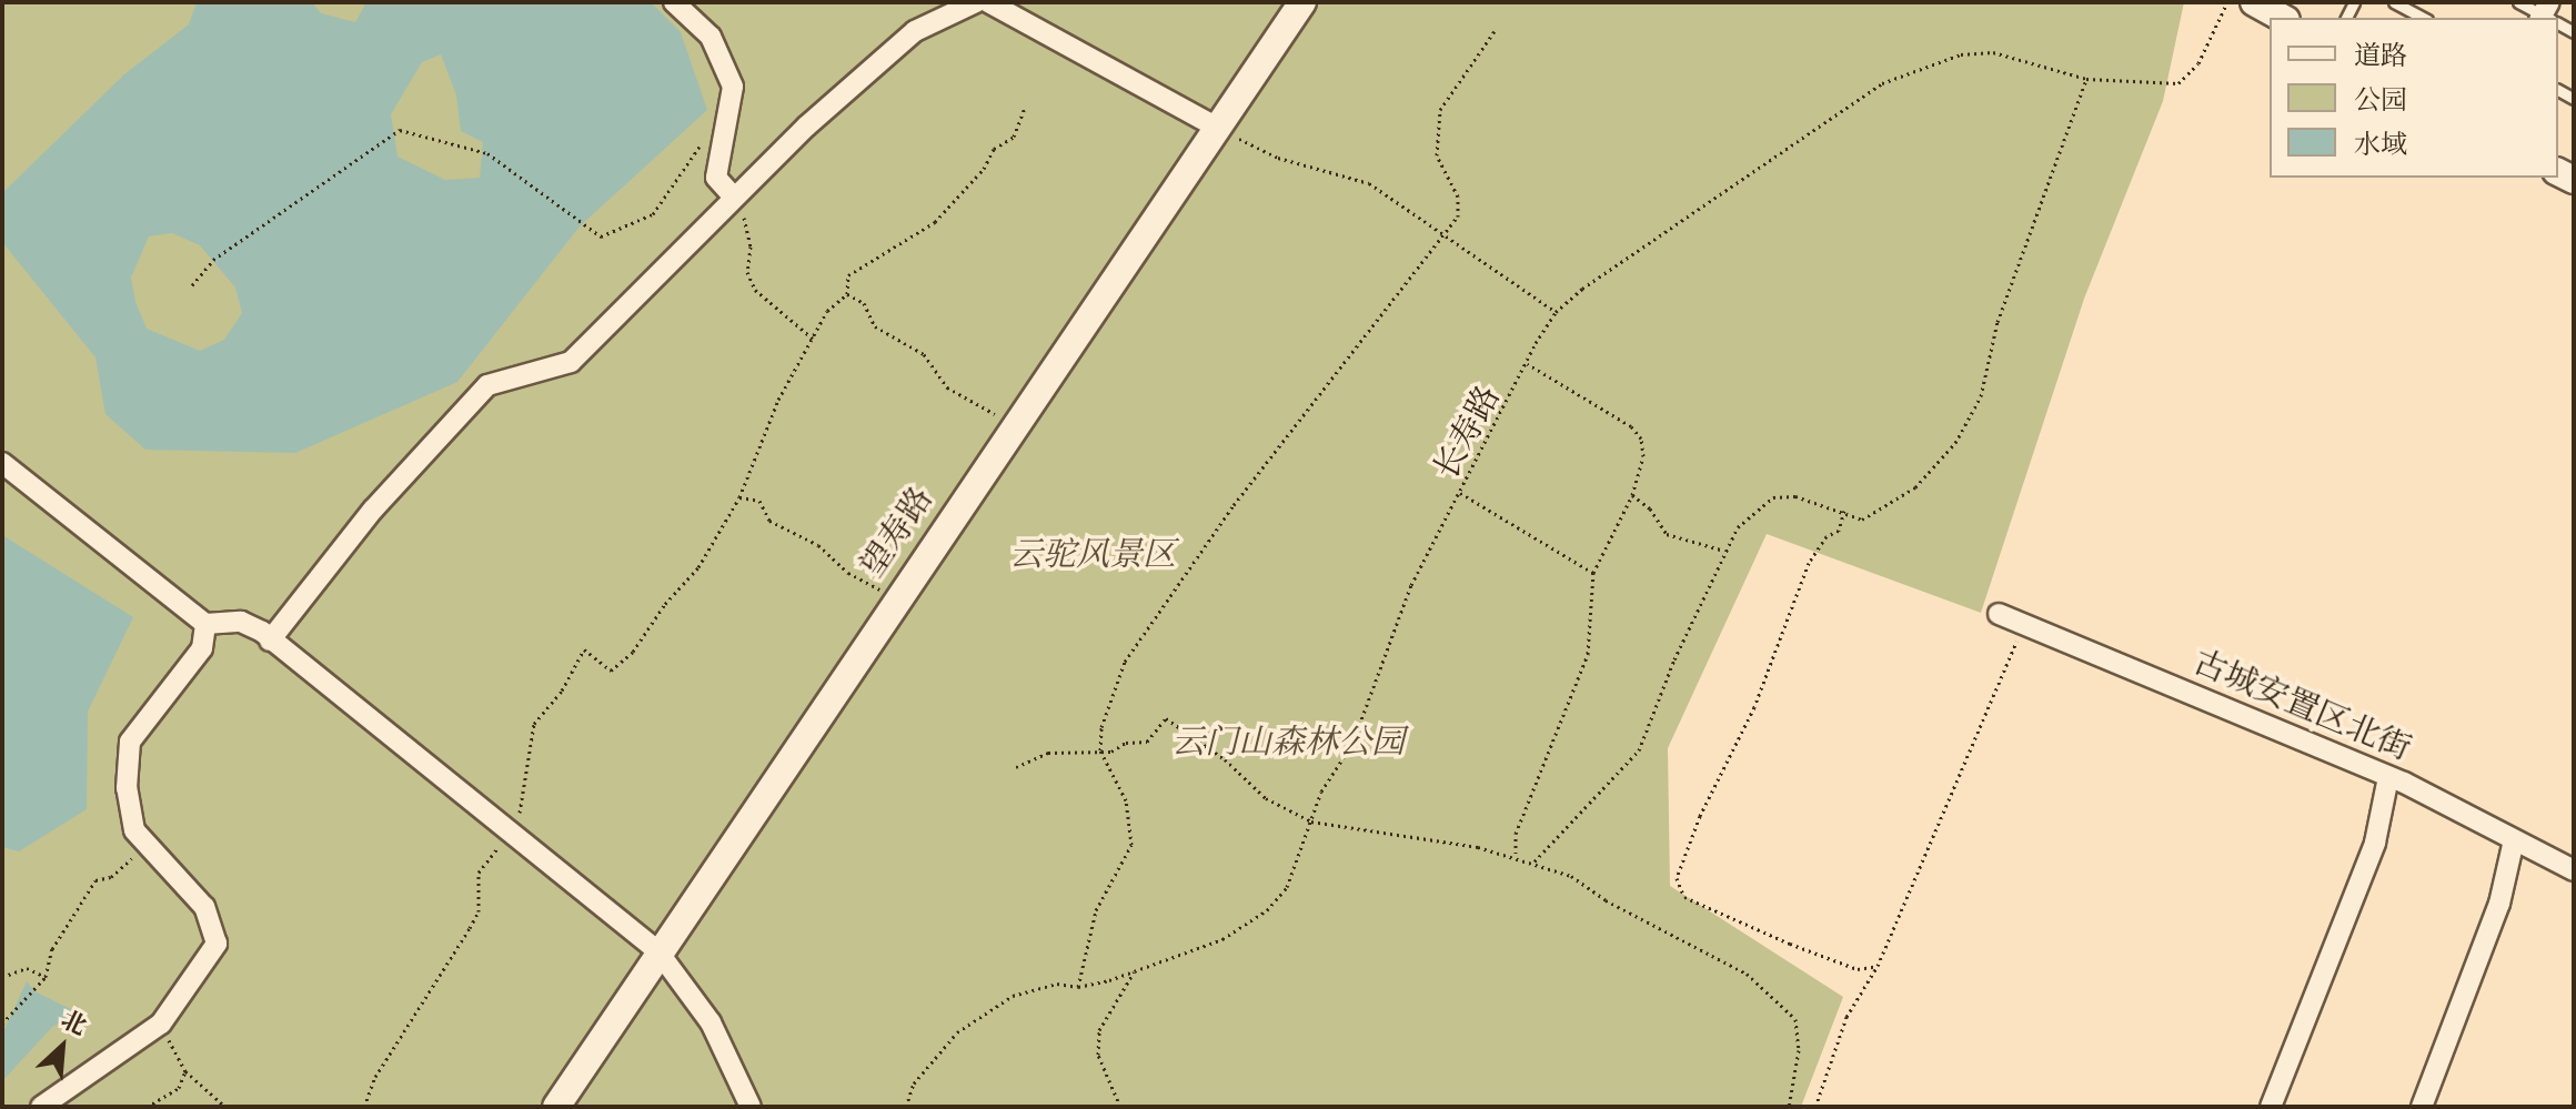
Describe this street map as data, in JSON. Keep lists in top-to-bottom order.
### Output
{
  "streets": {
    "street": ["望寿路", "古城安置区北街"],
    "path": ["长寿路"]
  },
  "parks": ["云驼风景区", "云门山森林公园"],
  "legend": ["道路", "公园", "水域"],
  "north": "top right"
}
